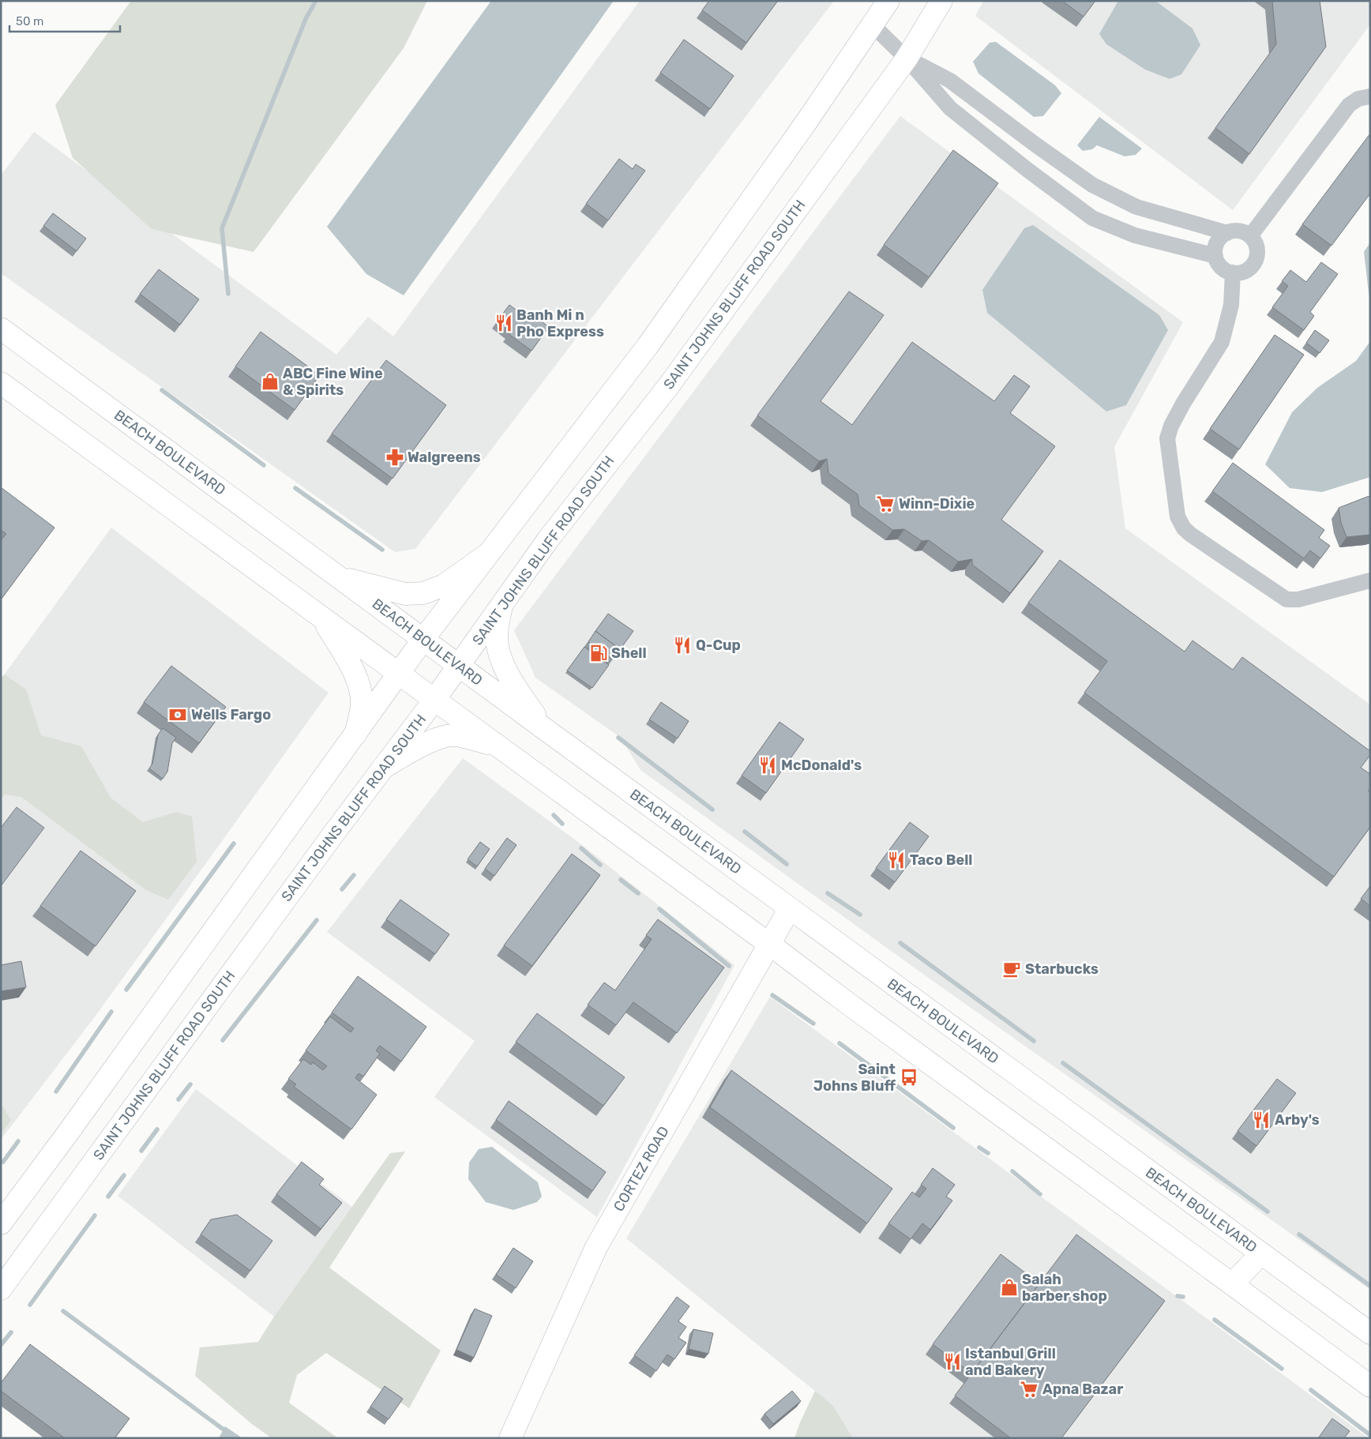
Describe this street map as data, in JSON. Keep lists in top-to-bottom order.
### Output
{
  "streets": {
    "main road": ["SAINT JOHNS BLUFF ROAD SOUTH", "BEACH BOULEVARD", "CORTEZ ROAD"]
  },
  "crossings": [
    ["SAINT JOHNS BLUFF ROAD SOUTH", "BEACH BOULEVARD"],
    ["BEACH BOULEVARD", "CORTEZ ROAD"]
  ],
  "places": {
    "restaurant": [
      "Banh Mi n Pho Express",
      "Q-Cup",
      "McDonald's",
      "Taco Bell",
      "Arby's",
      "Istanbul Grill and Bakery"
    ],
    "shop": ["ABC Fine Wine & Spirits", "Salah barber shop"],
    "pharmacy": ["Walgreens"],
    "supermarket": ["Winn-Dixie", "Apna Bazar"],
    "fuel station": ["Shell"],
    "bank": ["Wells Fargo"],
    "cafe": ["Starbucks"],
    "bus stop": ["Saint Johns Bluff"]
  },
  "scale_bar": "50 m"
}
